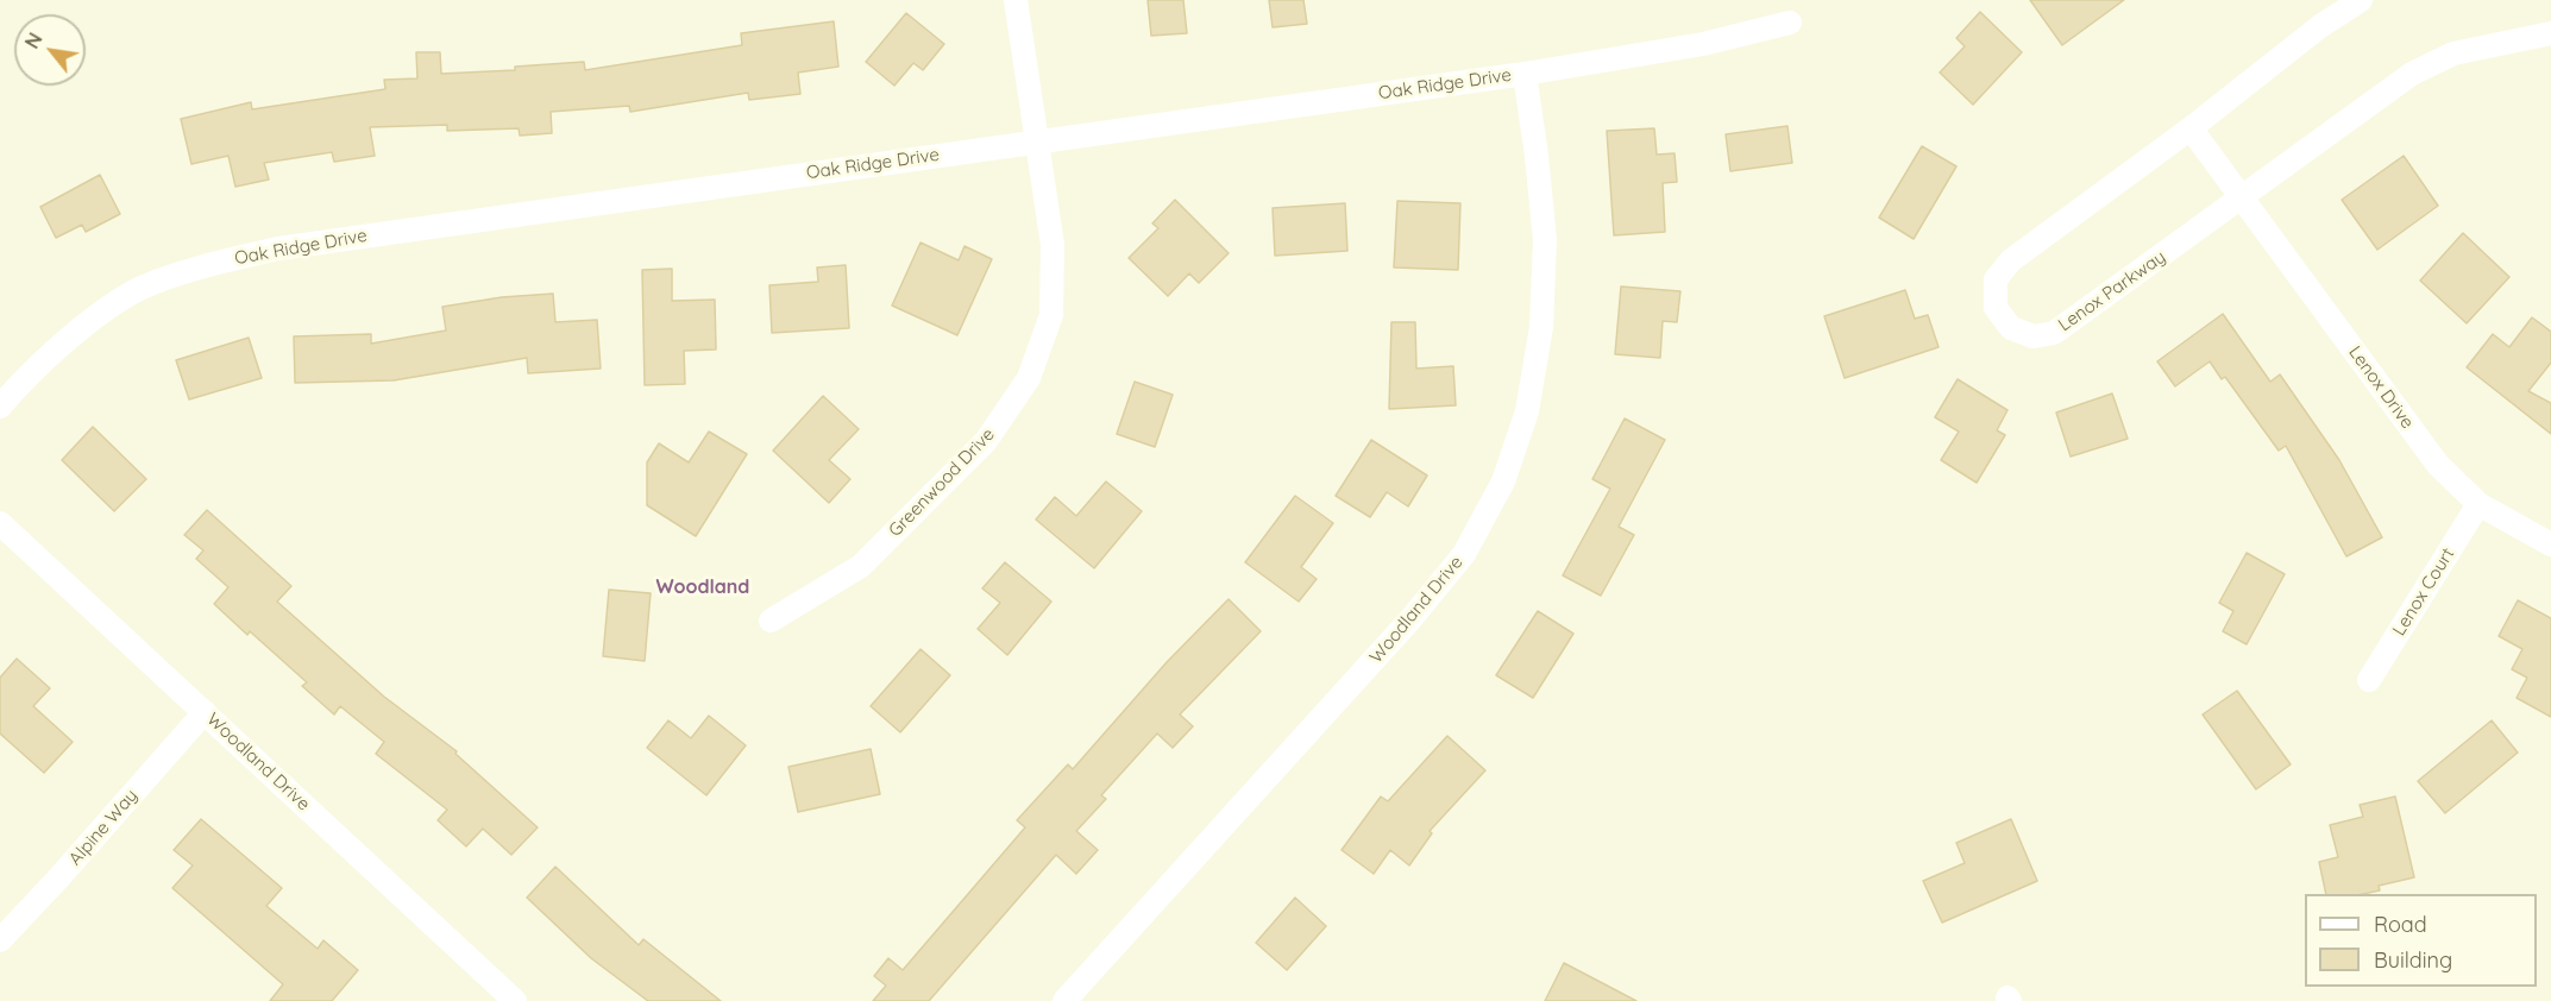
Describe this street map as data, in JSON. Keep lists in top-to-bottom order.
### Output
{
  "streets": {
    "street": [
      "Oak Ridge Drive",
      "Lenox Parkway",
      "Lenox Drive",
      "Greenwood Drive",
      "Lenox Court",
      "Woodland Drive",
      "Alpine Way"
    ]
  },
  "crossings": [
    ["Oak Ridge Drive", "Greenwood Drive"],
    ["Oak Ridge Drive", "Woodland Drive"],
    ["Lenox Parkway", "Lenox Drive"],
    ["Lenox Drive", "Lenox Court"],
    ["Woodland Drive", "Alpine Way"]
  ],
  "districts": ["Woodland"],
  "legend": ["Road", "Building"],
  "north": "top left"
}
